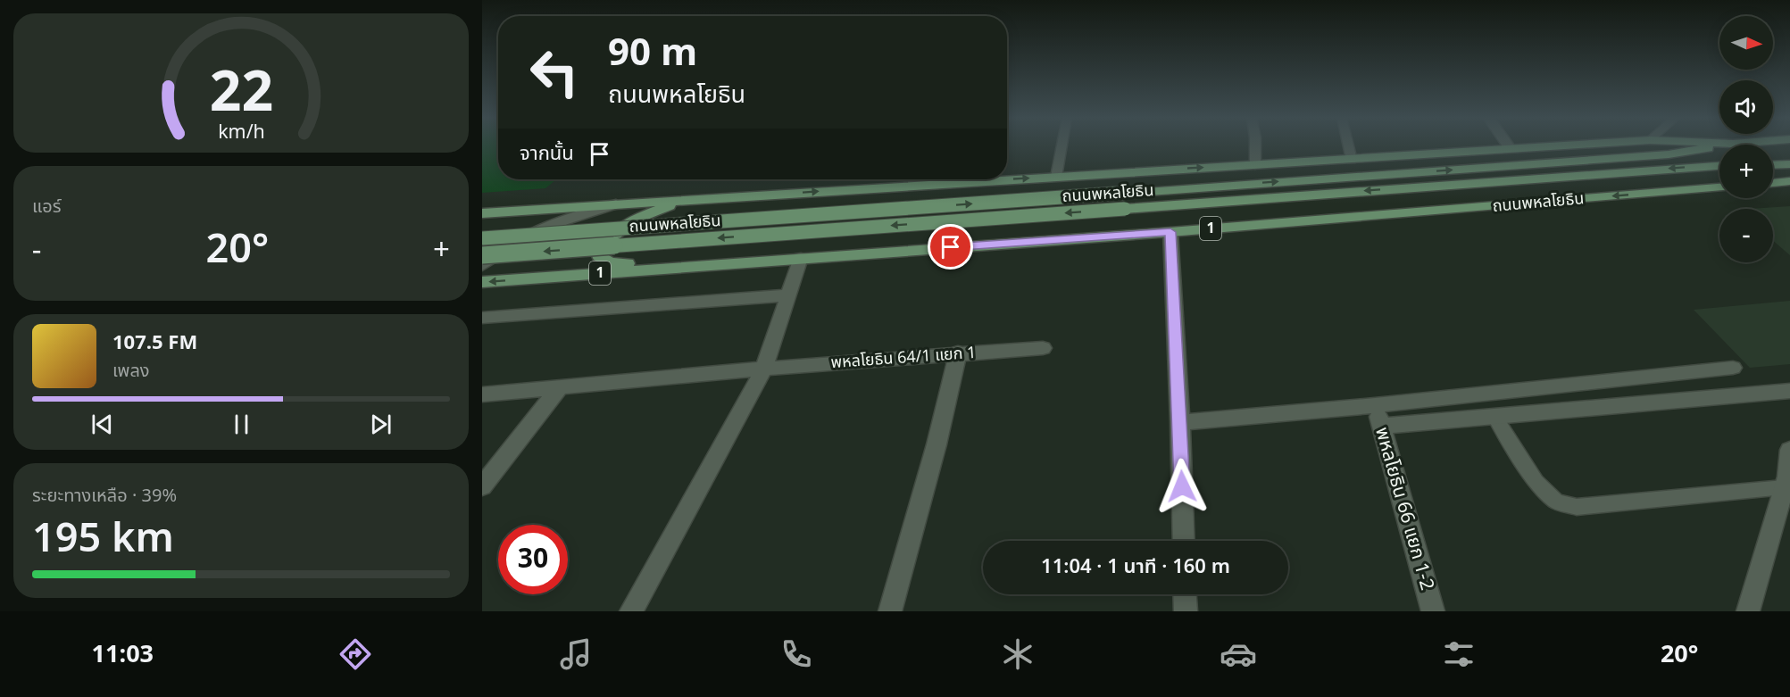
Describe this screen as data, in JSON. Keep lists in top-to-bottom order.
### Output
{
  "streets": {
    "main road": ["ถนนพหลโยธิน", "1"],
    "street": ["พหลโยธิน 64/1 แยก 1", "พหลโยธิน 66 แยก 1-2"]
  },
  "north": "right",
  "page": {
    "map_buttons": ["+", "−"],
    "turn": ["90 m", "ถนนพหลโยธิน"],
    "then": "จากนั้น",
    "tile": [
      "แอร์",
      ["ระยะทางเหลือ · 39%", "195 km"]
    ],
    "heat": ["−", "20°", "+"],
    "song": ["107.5 FM", "เพลง"],
    "limit": "30",
    "trip": "11:04 · 1 นาที · 160 m",
    "tabs": ["11:03", "20°"],
    "gauge": ["22", "km/h"]
  }
}
